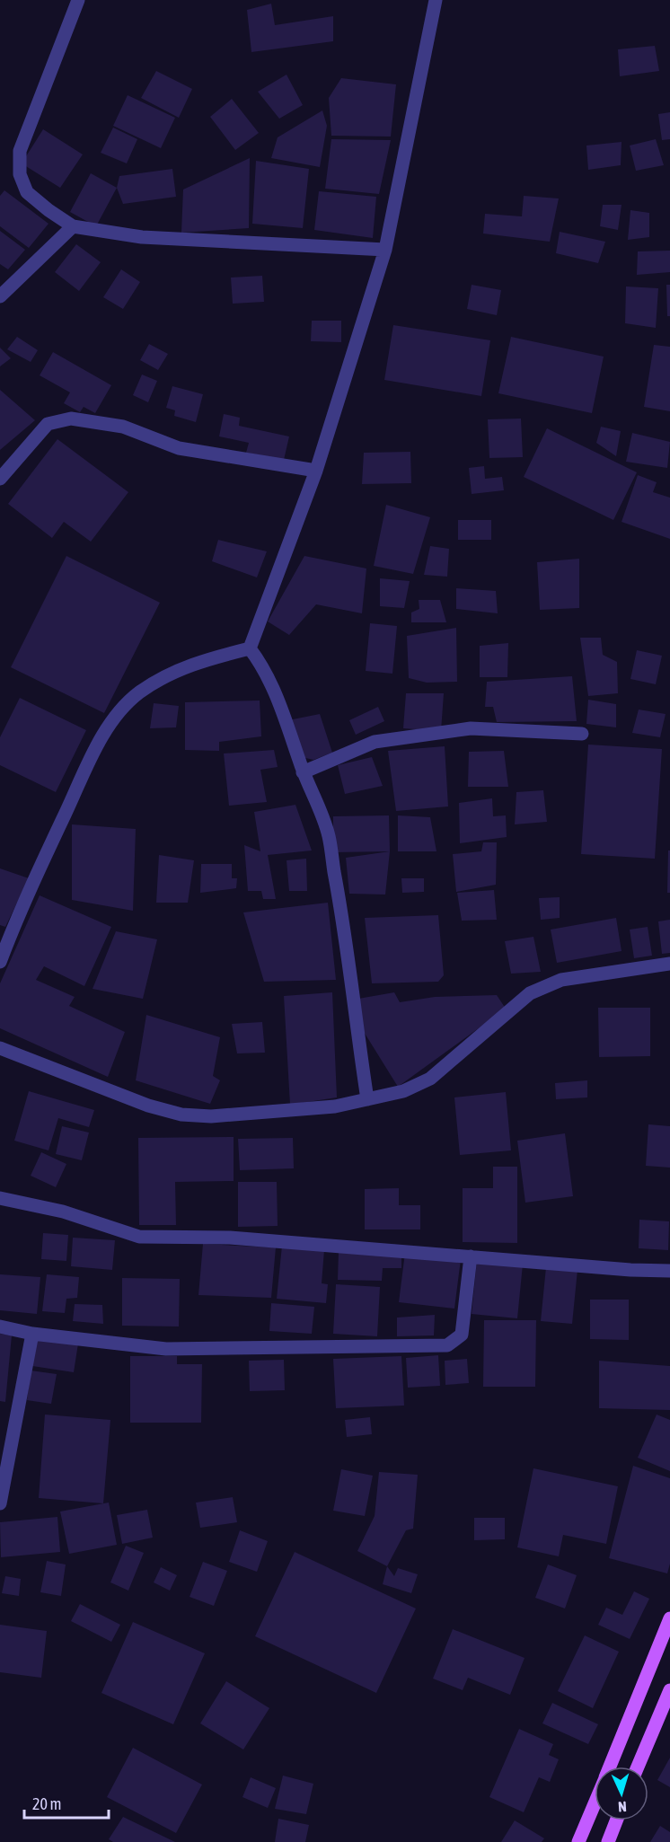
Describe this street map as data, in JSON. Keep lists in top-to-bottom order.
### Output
{
  "scale_bar": "20 m",
  "north": "bottom"
}
